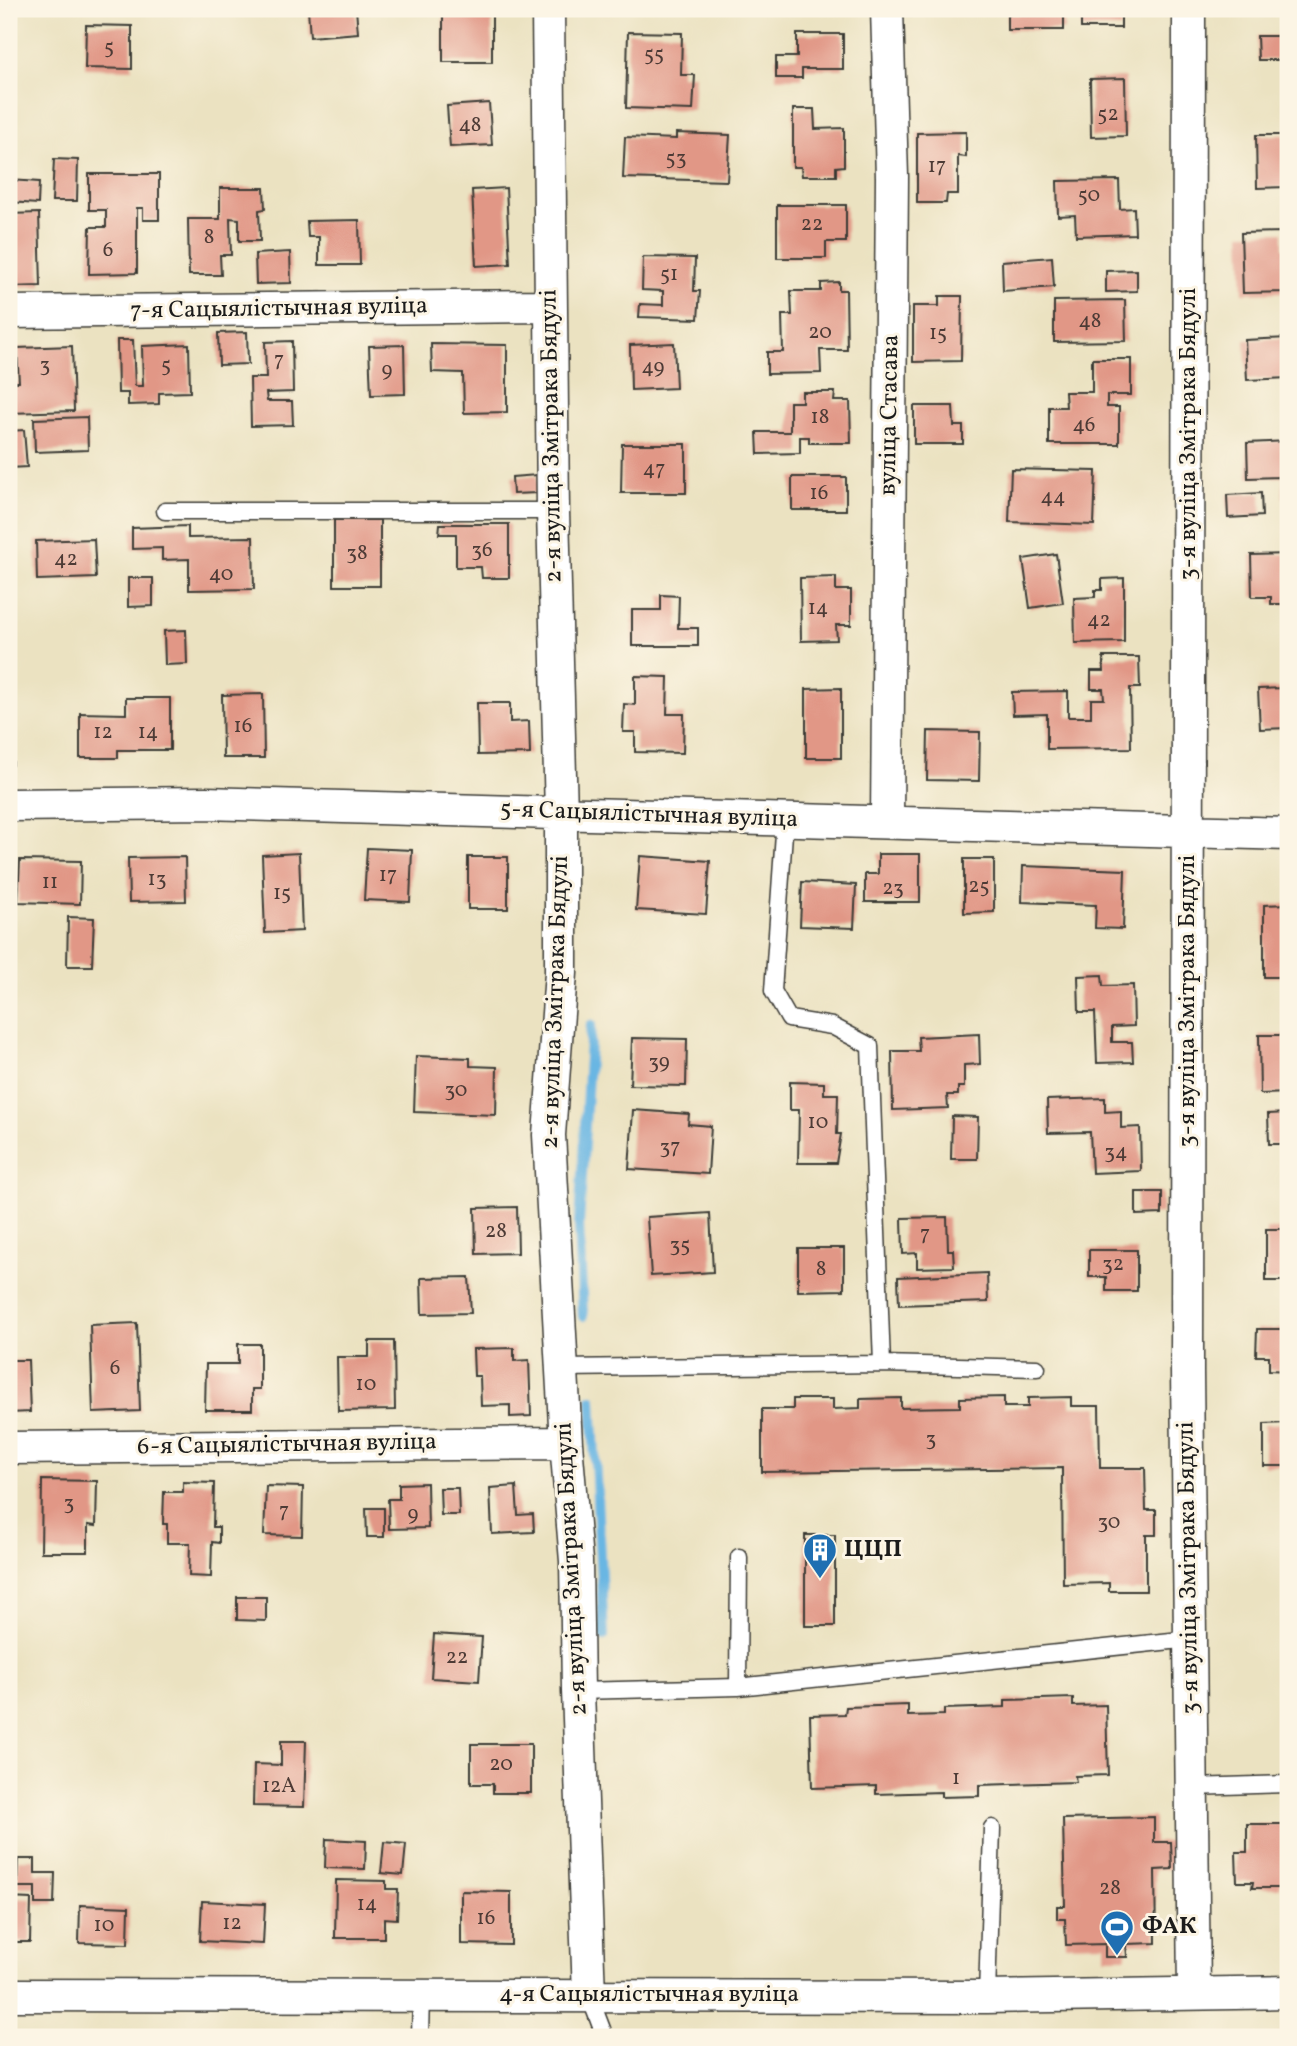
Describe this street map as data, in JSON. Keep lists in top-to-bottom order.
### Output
{
  "streets": {
    "street": [
      "7-я Сацыялістычная вуліца",
      "вуліца Стасава",
      "3-я вуліца Змітрака Бядулі",
      "2-я вуліца Змітрака Бядулі",
      "5-я Сацыялістычная вуліца",
      "6-я Сацыялістычная вуліца",
      "4-я Сацыялістычная вуліца"
    ]
  },
  "crossings": [
    ["7-я Сацыялістычная вуліца", "2-я вуліца Змітрака Бядулі"],
    ["вуліца Стасава", "5-я Сацыялістычная вуліца"],
    ["3-я вуліца Змітрака Бядулі", "5-я Сацыялістычная вуліца"],
    ["3-я вуліца Змітрака Бядулі", "4-я Сацыялістычная вуліца"],
    ["2-я вуліца Змітрака Бядулі", "5-я Сацыялістычная вуліца"],
    ["2-я вуліца Змітрака Бядулі", "6-я Сацыялістычная вуліца"],
    ["2-я вуліца Змітрака Бядулі", "4-я Сацыялістычная вуліца"]
  ],
  "places": {
    "building": ["ЦЦП"],
    "sports": ["ФАК"]
  },
  "house_numbers": [
    "5",
    "55",
    "52",
    "48",
    "53",
    "17",
    "50",
    "22",
    "8",
    "6",
    "51",
    "48",
    "20",
    "15",
    "7",
    "3",
    "5",
    "49",
    "9",
    "18",
    "46",
    "47",
    "16",
    "44",
    "36",
    "38",
    "42",
    "40",
    "14",
    "42",
    "16",
    "12",
    "14",
    "17",
    "13",
    "11",
    "25",
    "23",
    "15",
    "39",
    "30",
    "10",
    "37",
    "34",
    "28",
    "7",
    "35",
    "32",
    "8",
    "6",
    "10",
    "3",
    "3",
    "7",
    "9",
    "30",
    "22",
    "20",
    "1",
    "12А",
    "28",
    "14",
    "16",
    "12",
    "10"
  ]
}
